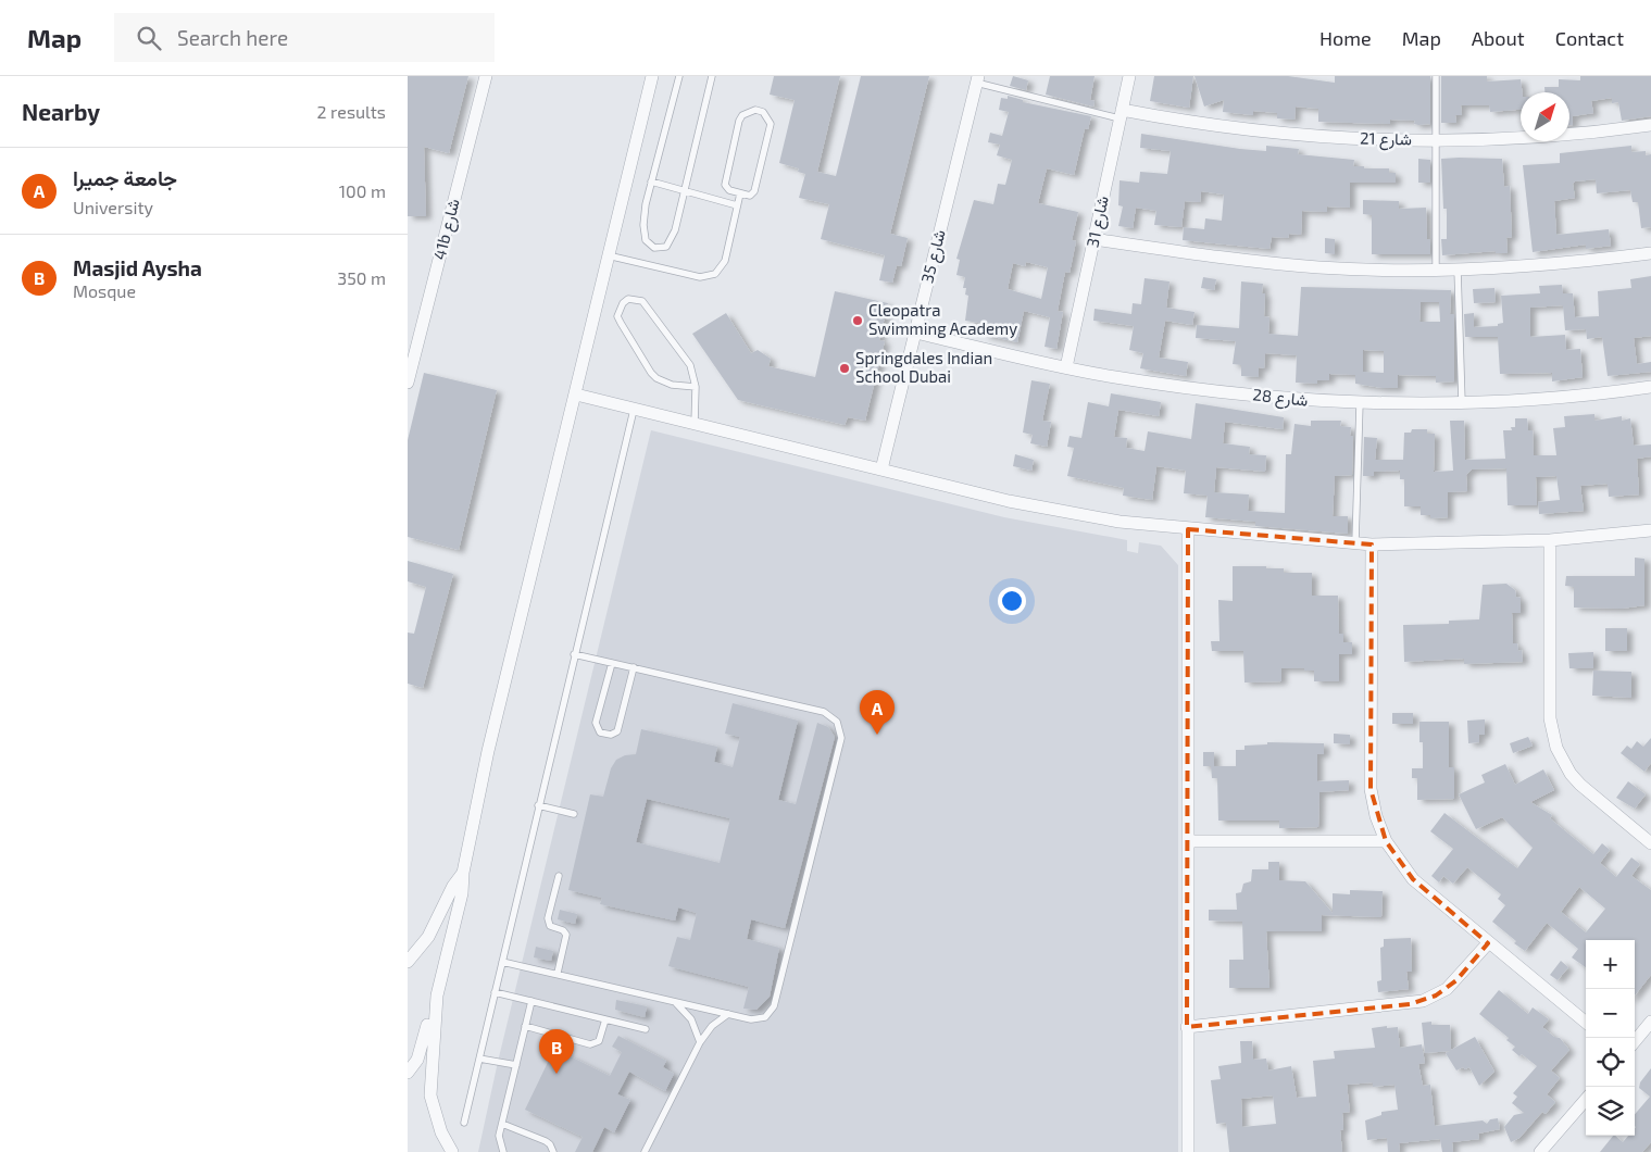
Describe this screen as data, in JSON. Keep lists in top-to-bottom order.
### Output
{
  "streets": {
    "street": [
      "شارع 21",
      "شارع 31",
      "41b شارع",
      "شارع 35",
      "شارع 28"
    ]
  },
  "crossings": [
    ["شارع 21", "شارع 31"],
    ["شارع 31", "شارع 28"],
    ["شارع 35", "شارع 28"]
  ],
  "places": ["Cleopatra Swimming Academy", "Springdales Indian School Dubai"],
  "north": "top right",
  "page": {
    "header": "Map",
    "search": "Search here",
    "nav": [
      "Home",
      "Map",
      "About",
      "Contact"
    ],
    "heading": ["Nearby", "2 results"],
    "list": [
      {
        "mark": "A",
        "name": "جامعة جميرا",
        "note": "University",
        "value": "100 m"
      },
      {
        "mark": "B",
        "name": "Masjid Aysha",
        "note": "Mosque",
        "value": "350 m"
      }
    ],
    "pins": ["A", "B"],
    "map_buttons": ["+", "−"]
  }
}
